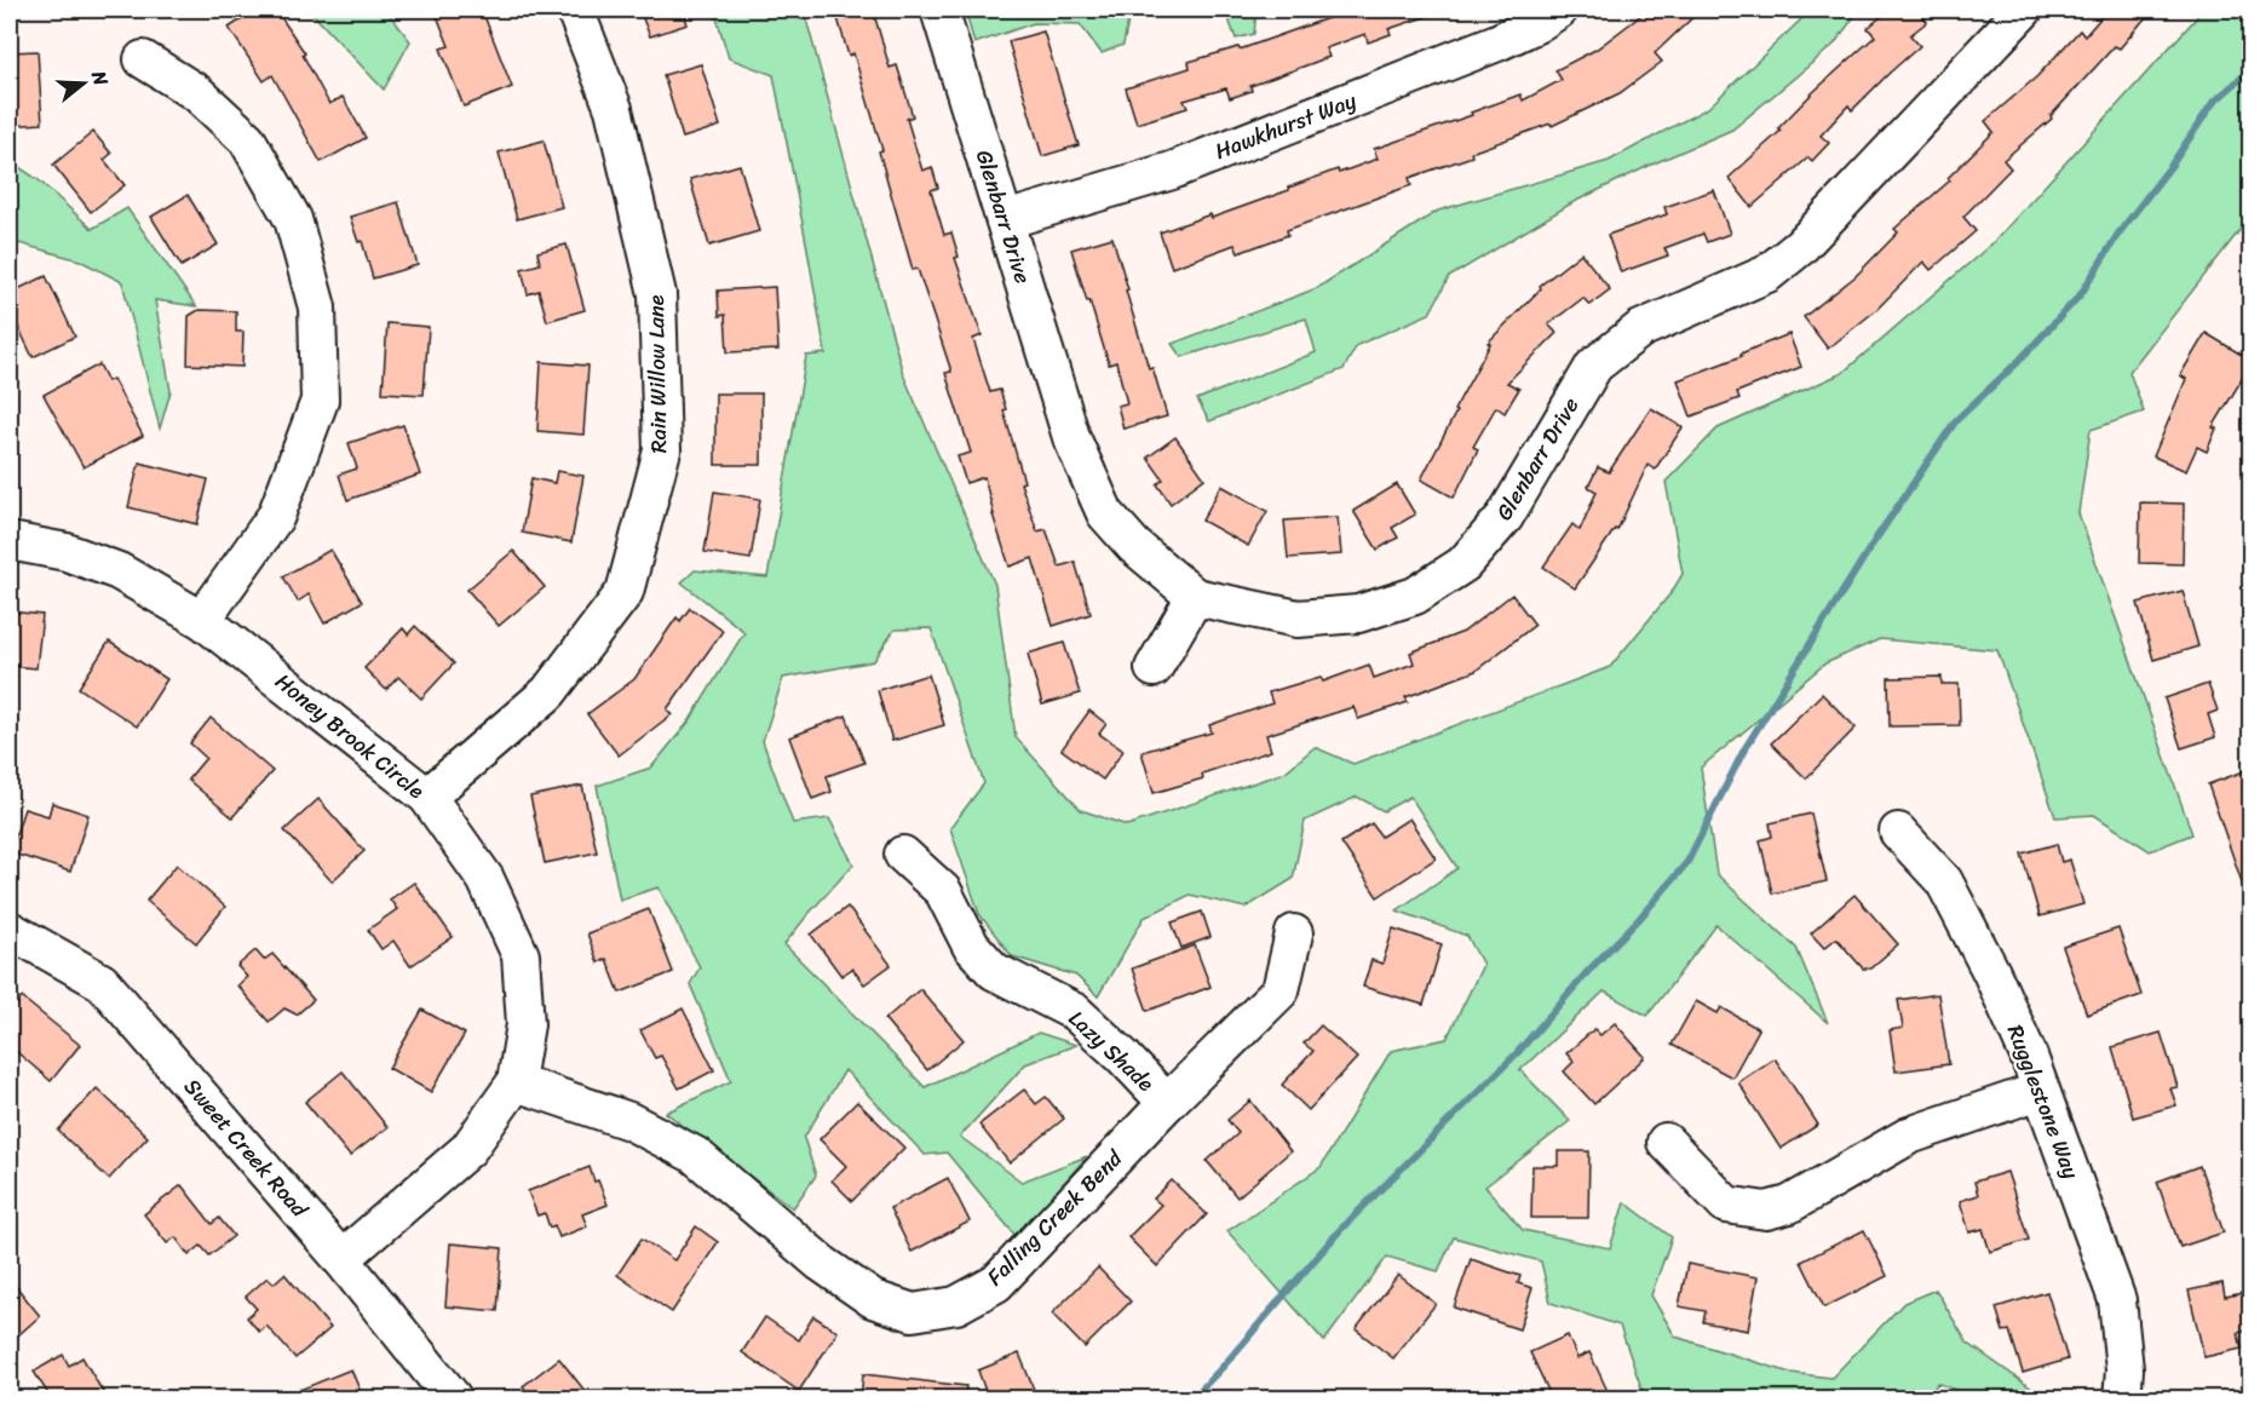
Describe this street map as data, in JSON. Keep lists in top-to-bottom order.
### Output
{
  "streets": {
    "street": [
      "Hawkhurst Way",
      "Glenbarr Drive",
      "Rain Willow Lane",
      "Honey Brook Circle",
      "Lazy Shade",
      "Rugglestone Way",
      "Sweet Creek Road",
      "Falling Creek Bend"
    ]
  },
  "crossings": [
    ["Hawkhurst Way", "Glenbarr Drive"],
    ["Rain Willow Lane", "Honey Brook Circle"],
    ["Honey Brook Circle", "Sweet Creek Road"],
    ["Honey Brook Circle", "Falling Creek Bend"],
    ["Lazy Shade", "Falling Creek Bend"]
  ],
  "north": "right"
}
